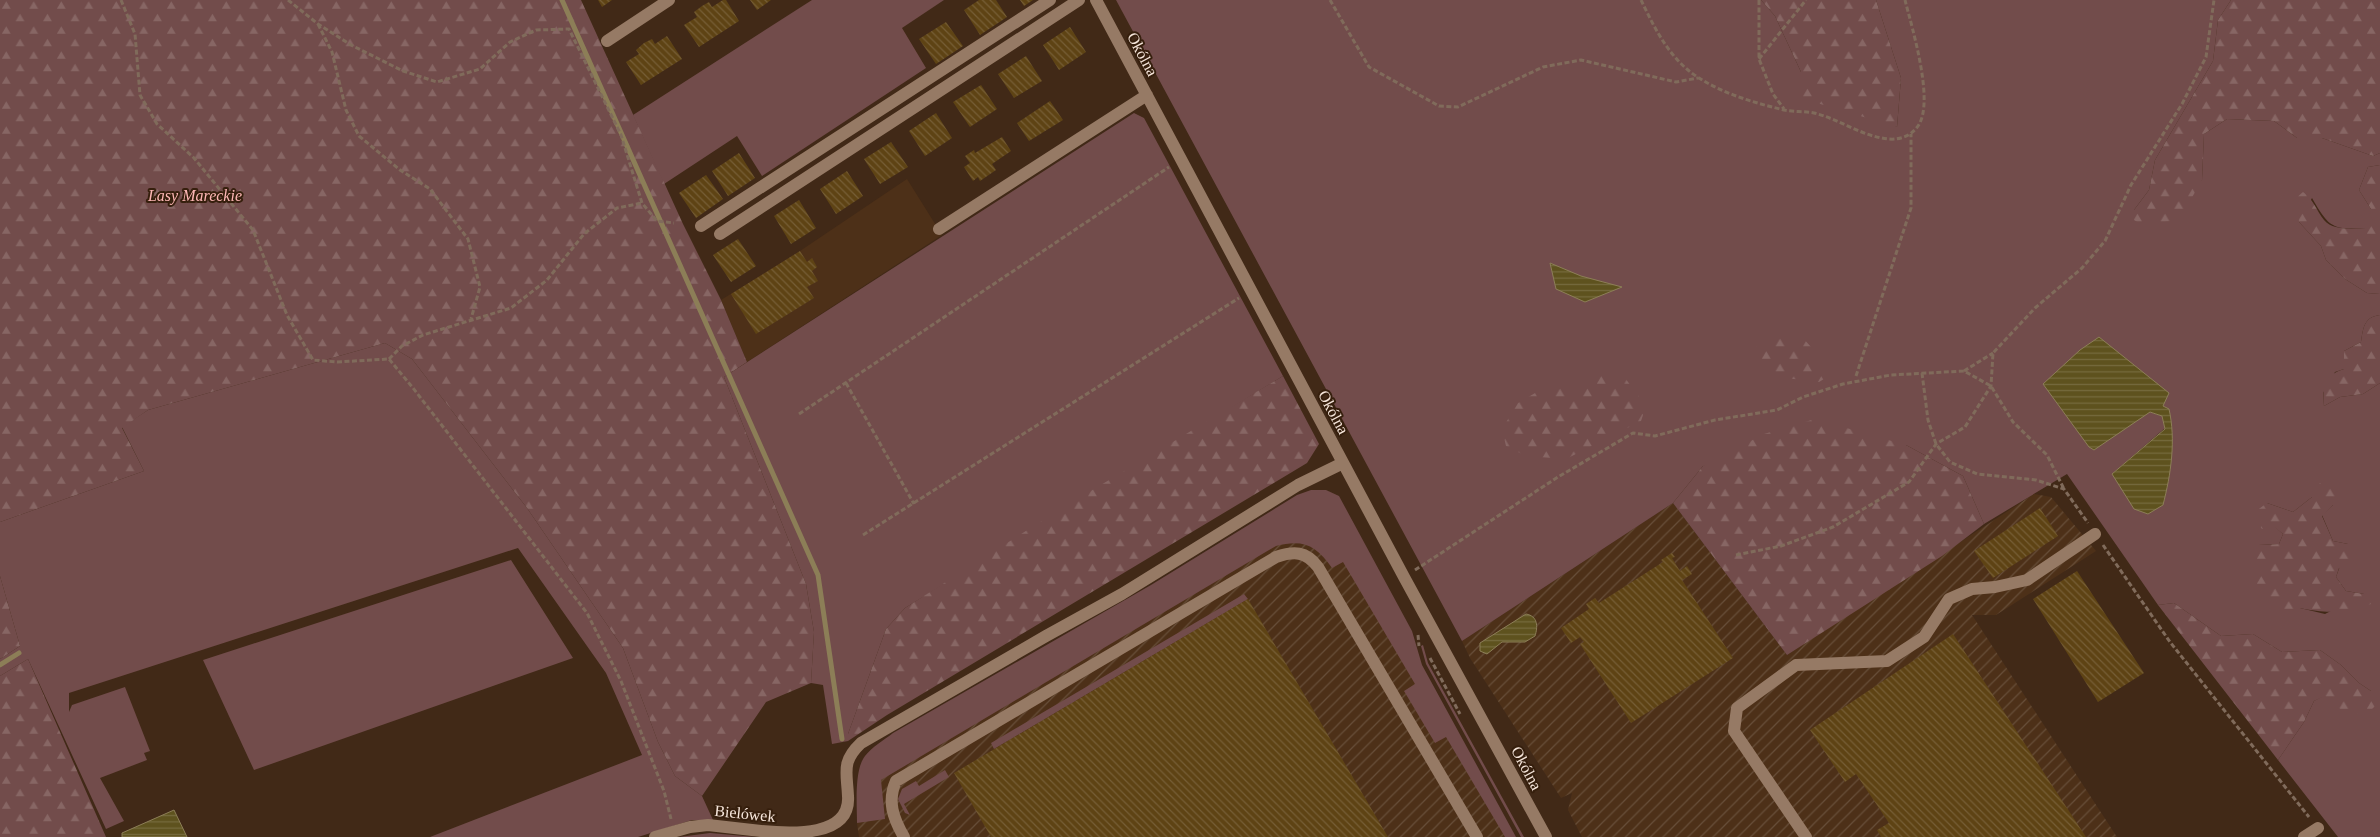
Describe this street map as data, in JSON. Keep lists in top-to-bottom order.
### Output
{
  "streets": {
    "street": ["Okólna", "Bielówek"]
  },
  "crossings": [
    ["Okólna", "Bielówek"]
  ],
  "parks": ["Lasy Mareckie"]
}
